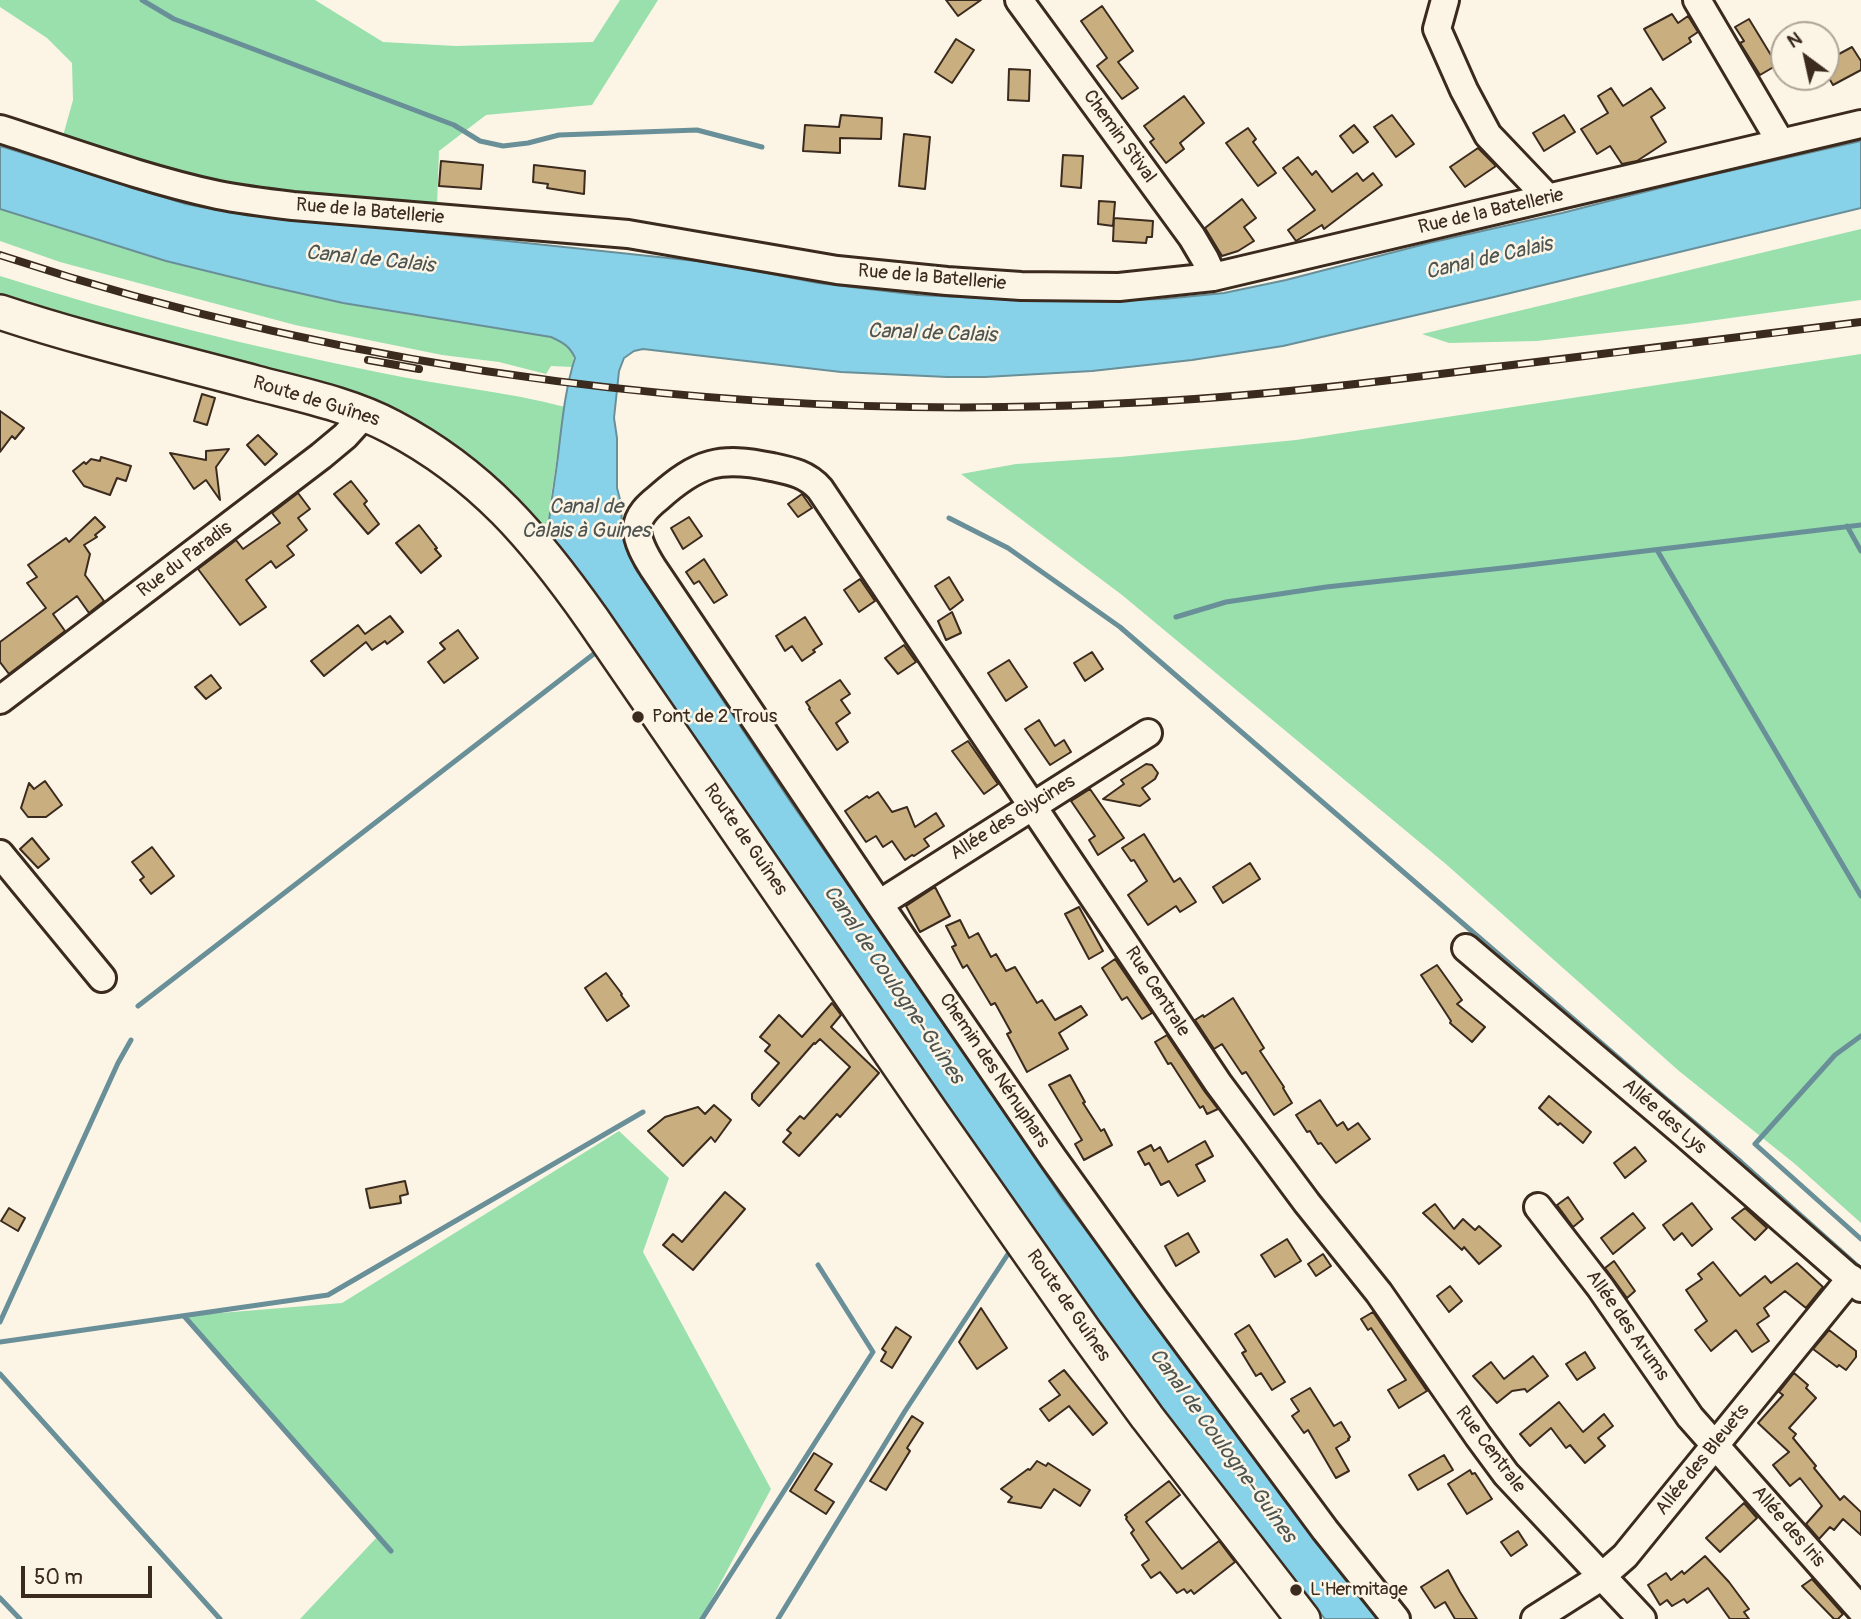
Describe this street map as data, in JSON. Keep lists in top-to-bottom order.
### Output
{
  "streets": {
    "main road": ["Route de Guînes"],
    "street": [
      "Chemin Stival",
      "Rue de la Batellerie",
      "Rue du Paradis",
      "Allée des Glycines",
      "Rue Centrale",
      "Chemin des Nénuphars",
      "Allée des Lys",
      "Allée des Arums",
      "Allée des Bleuets",
      "Allée des Iris"
    ]
  },
  "crossings": [
    ["Chemin Stival", "Rue de la Batellerie"],
    ["Route de Guînes", "Rue du Paradis"],
    ["Allée des Glycines", "Rue Centrale"],
    ["Allée des Glycines", "Chemin des Nénuphars"],
    ["Rue Centrale", "Chemin des Nénuphars"],
    ["Rue Centrale", "Allée des Bleuets"],
    ["Allée des Lys", "Allée des Bleuets"],
    ["Allée des Arums", "Allée des Bleuets"],
    ["Allée des Arums", "Allée des Iris"],
    ["Allée des Bleuets", "Allée des Iris"]
  ],
  "water": ["Canal de Calais", "Canal de Calais à Guines", "Canal de Coulogne-Guînes"],
  "places": ["Pont de 2 Trous", "L'Hermitage"],
  "scale_bar": "50 m",
  "north": "top left"
}
